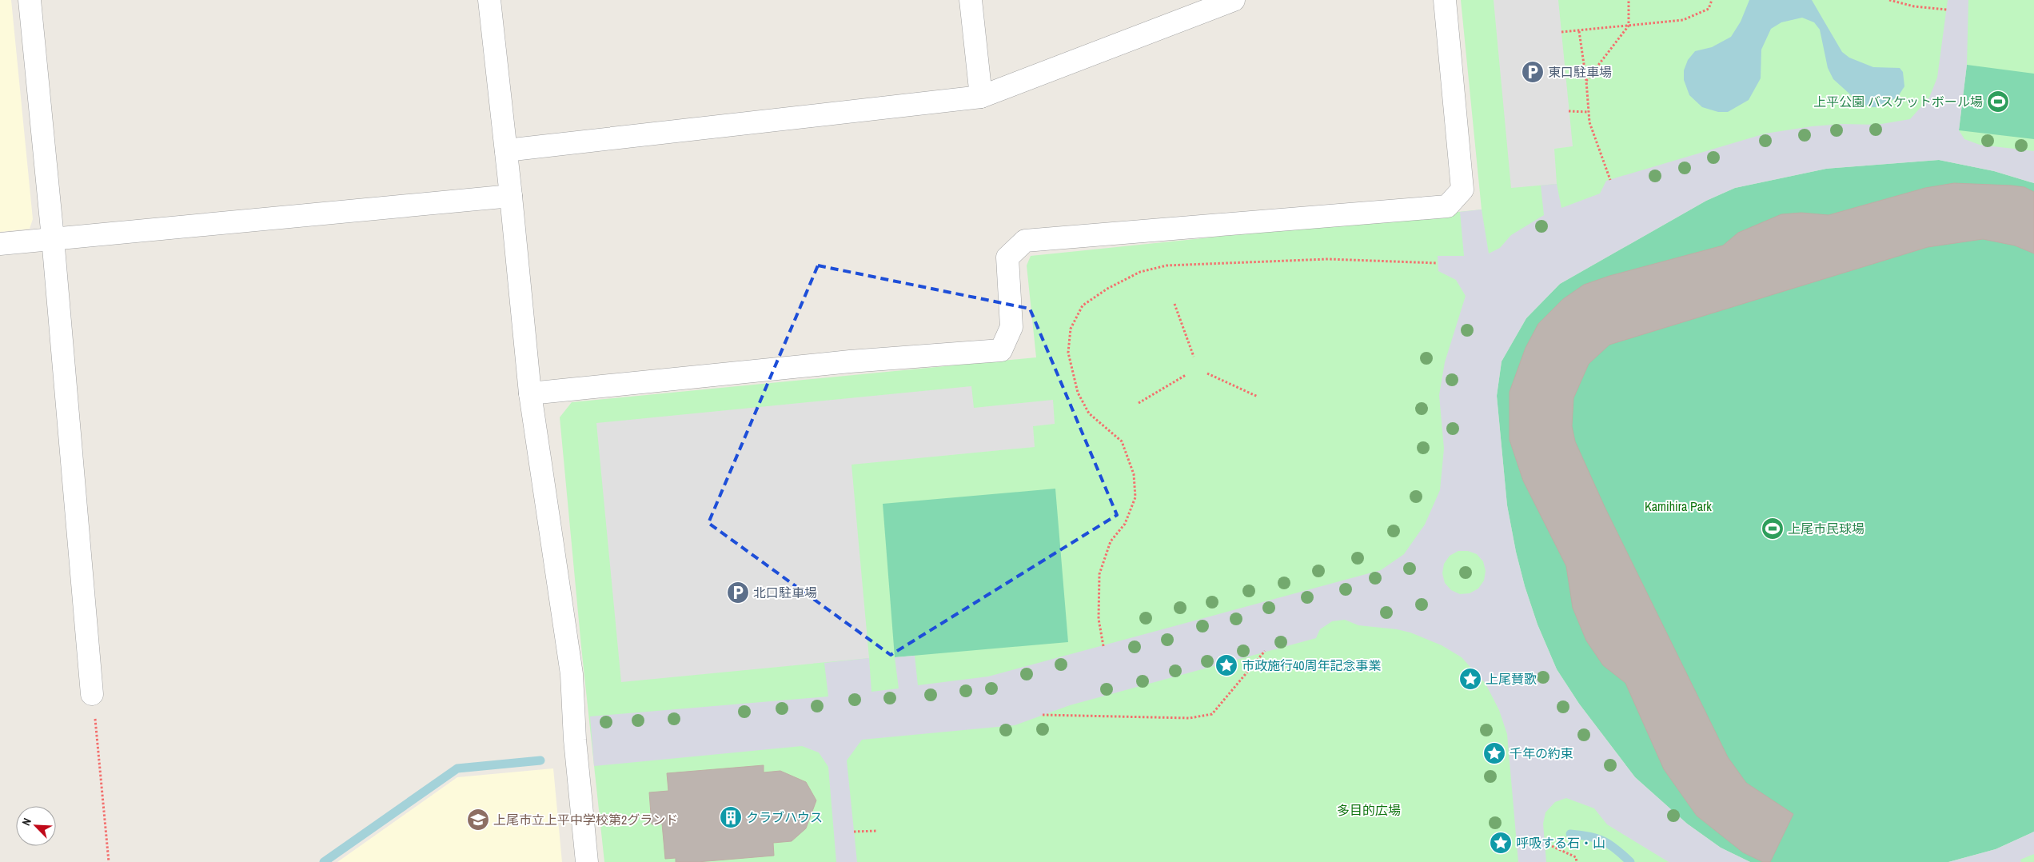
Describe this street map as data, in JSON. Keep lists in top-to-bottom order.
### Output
{
  "parks": ["Kamihira Park", "多目的広場"],
  "places": {
    "parking": ["東口駐車場", "北口駐車場"],
    "sports": ["上平公園 バスケットボール場", "上尾市民球場"],
    "place": [
      "市政施行40周年記念事業",
      "上尾賛歌",
      "千年の約束",
      "呼吸する石・山"
    ],
    "building": ["クラブハウス"],
    "school or university": ["上尾市立上平中学校第2グランド"]
  },
  "north": "top left"
}
